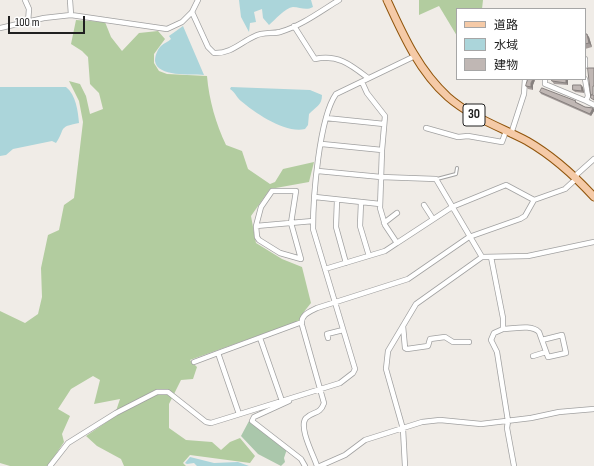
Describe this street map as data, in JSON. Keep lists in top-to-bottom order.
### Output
{
  "streets": {
    "main road": ["30"]
  },
  "legend": ["道路", "水域", "建物"],
  "scale_bar": "100 m"
}
